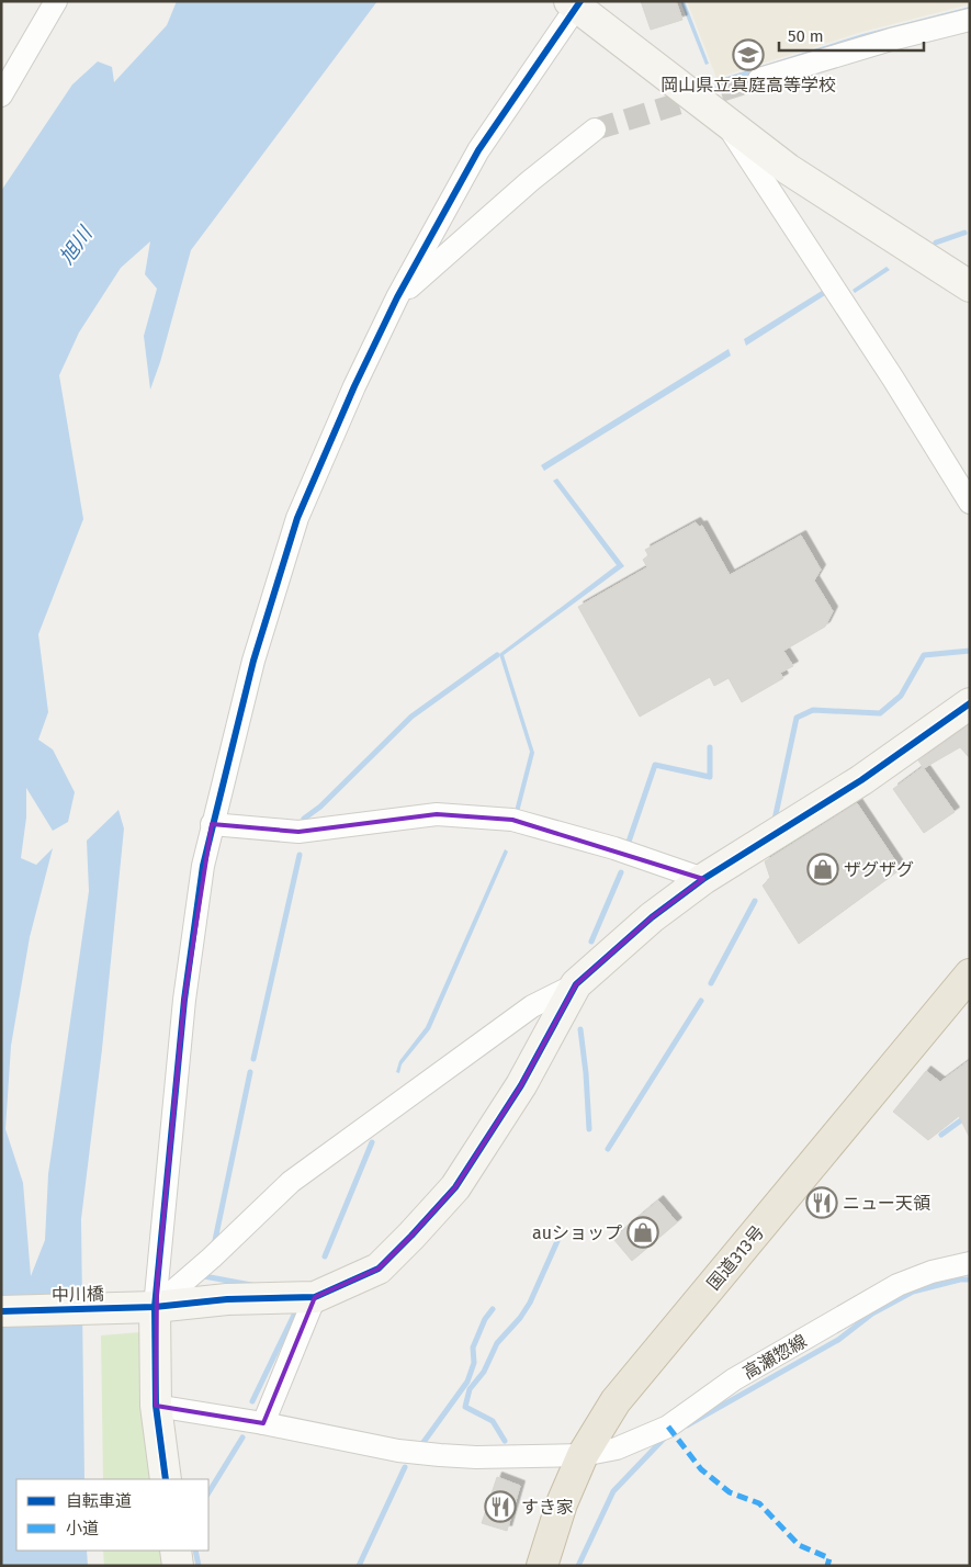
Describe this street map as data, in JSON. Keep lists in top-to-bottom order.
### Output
{
  "streets": {
    "highway": ["国道313号"],
    "street": ["中川橋", "高瀬惣線"]
  },
  "crossings": [
    ["国道313号", "高瀬惣線"]
  ],
  "water": ["旭川"],
  "places": {
    "school or university": ["岡山県立真庭高等学校"],
    "shop": ["ザグザグ", "auショップ"],
    "restaurant": ["ニュー天領", "すき家"]
  },
  "legend": ["自転車道", "小道"],
  "scale_bar": "50 m"
}
